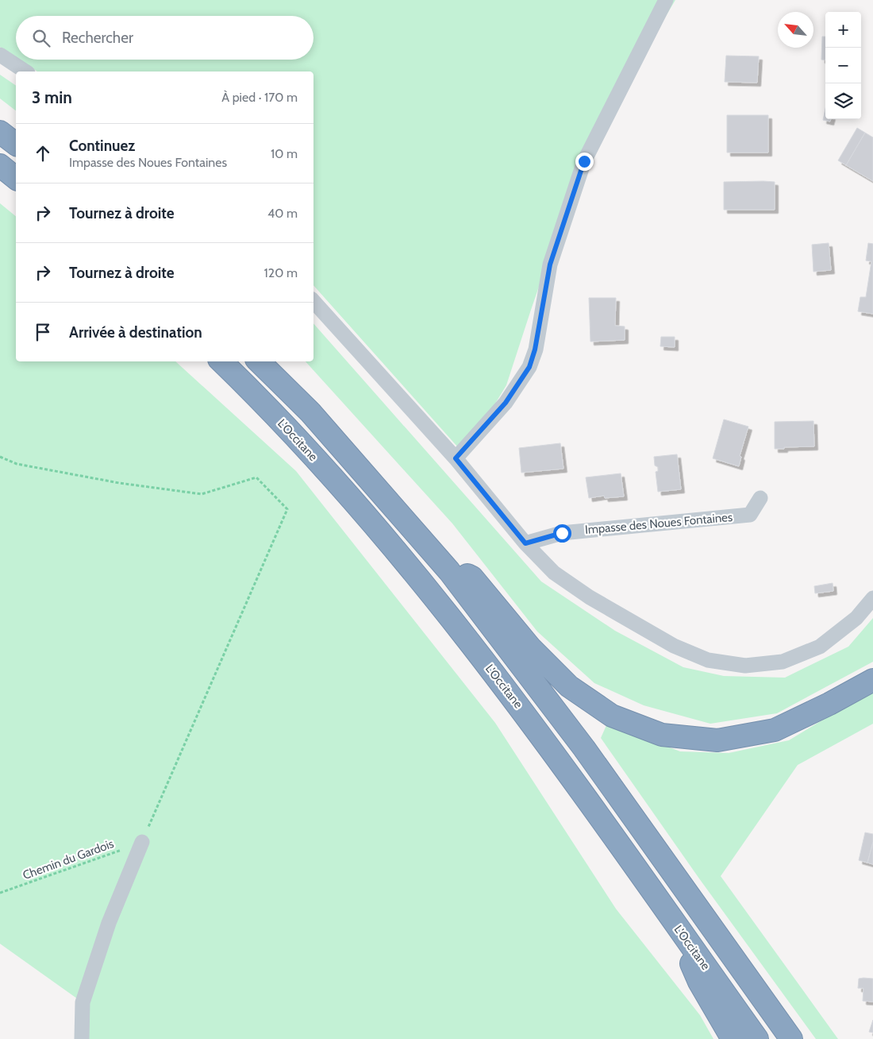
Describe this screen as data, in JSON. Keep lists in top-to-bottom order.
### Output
{
  "streets": {
    "highway": ["L'Occitane"],
    "street": ["Impasse des Noues Fontaines"],
    "path": ["Chemin du Gardois"]
  },
  "north": "top left",
  "page": {
    "map_buttons": ["+", "−"],
    "search": "Rechercher",
    "heading": ["3 min", "À pied · 170 m"],
    "list": [
      ["Continuez", "Impasse des Noues Fontaines", "10 m"],
      ["Tournez à droite", "40 m"],
      ["Tournez à droite", "120 m"],
      "Arrivée à destination"
    ]
  }
}
